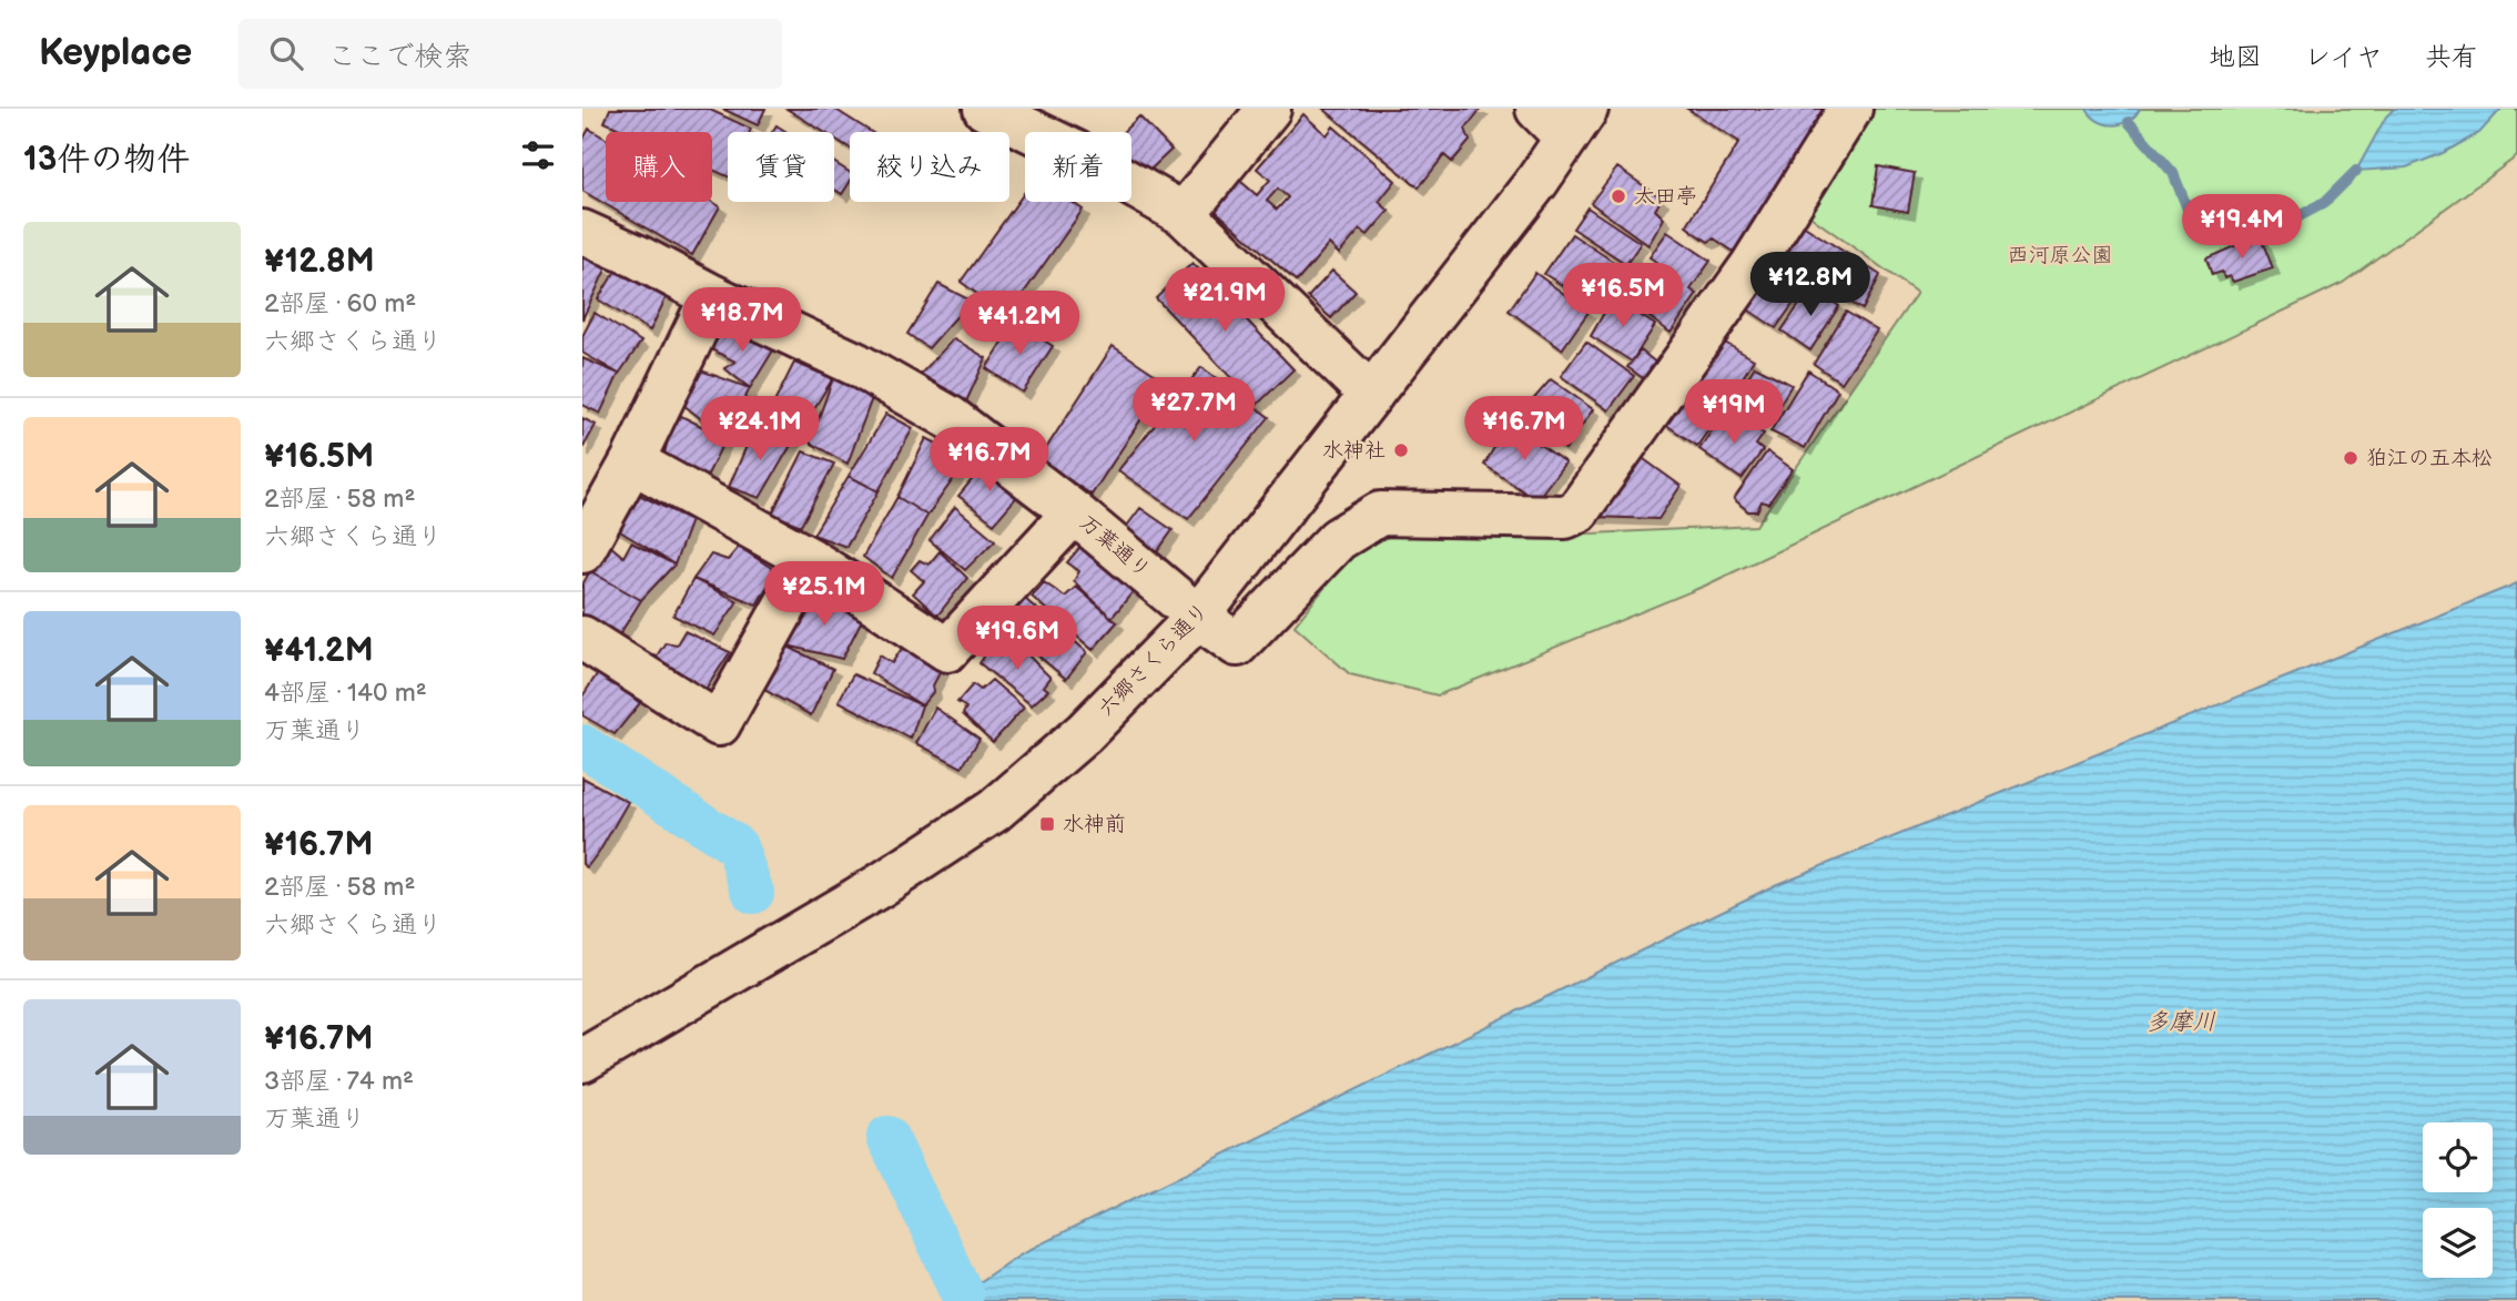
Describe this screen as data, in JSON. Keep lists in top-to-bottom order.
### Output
{
  "streets": {
    "street": ["万葉通り", "六郷さくら通り"]
  },
  "crossings": [
    ["万葉通り", "六郷さくら通り"]
  ],
  "water": ["多摩川"],
  "parks": ["西河原公園"],
  "places": {
    "other": ["太田亭", "水神社", "狛江の五本松"],
    "transit": ["水神前"]
  },
  "page": {
    "header": "Keyplace",
    "search": "ここで検索",
    "nav": ["地図", "レイヤ", "共有"],
    "heading": "13件の物件",
    "chip": [
      "購入",
      "賃貸",
      "絞り込み",
      "新着"
    ],
    "price": [
      "¥19.4M",
      "¥12.8M",
      "¥16.5M",
      "¥21.9M",
      "¥18.7M",
      "¥41.2M",
      "¥27.7M",
      "¥19M",
      "¥24.1M",
      "¥16.7M",
      "¥16.7M",
      "¥25.1M",
      "¥19.6M"
    ],
    "list": [
      {
        "name": "¥12.8M",
        "note": "2部屋 · 60 m² · 六郷さくら通り"
      },
      {
        "name": "¥16.5M",
        "note": "2部屋 · 58 m² · 六郷さくら通り"
      },
      {
        "name": "¥41.2M",
        "note": "4部屋 · 140 m² · 万葉通り"
      },
      {
        "name": "¥16.7M",
        "note": "2部屋 · 58 m² · 六郷さくら通り"
      },
      {
        "name": "¥16.7M",
        "note": "3部屋 · 74 m² · 万葉通り"
      }
    ]
  }
}
